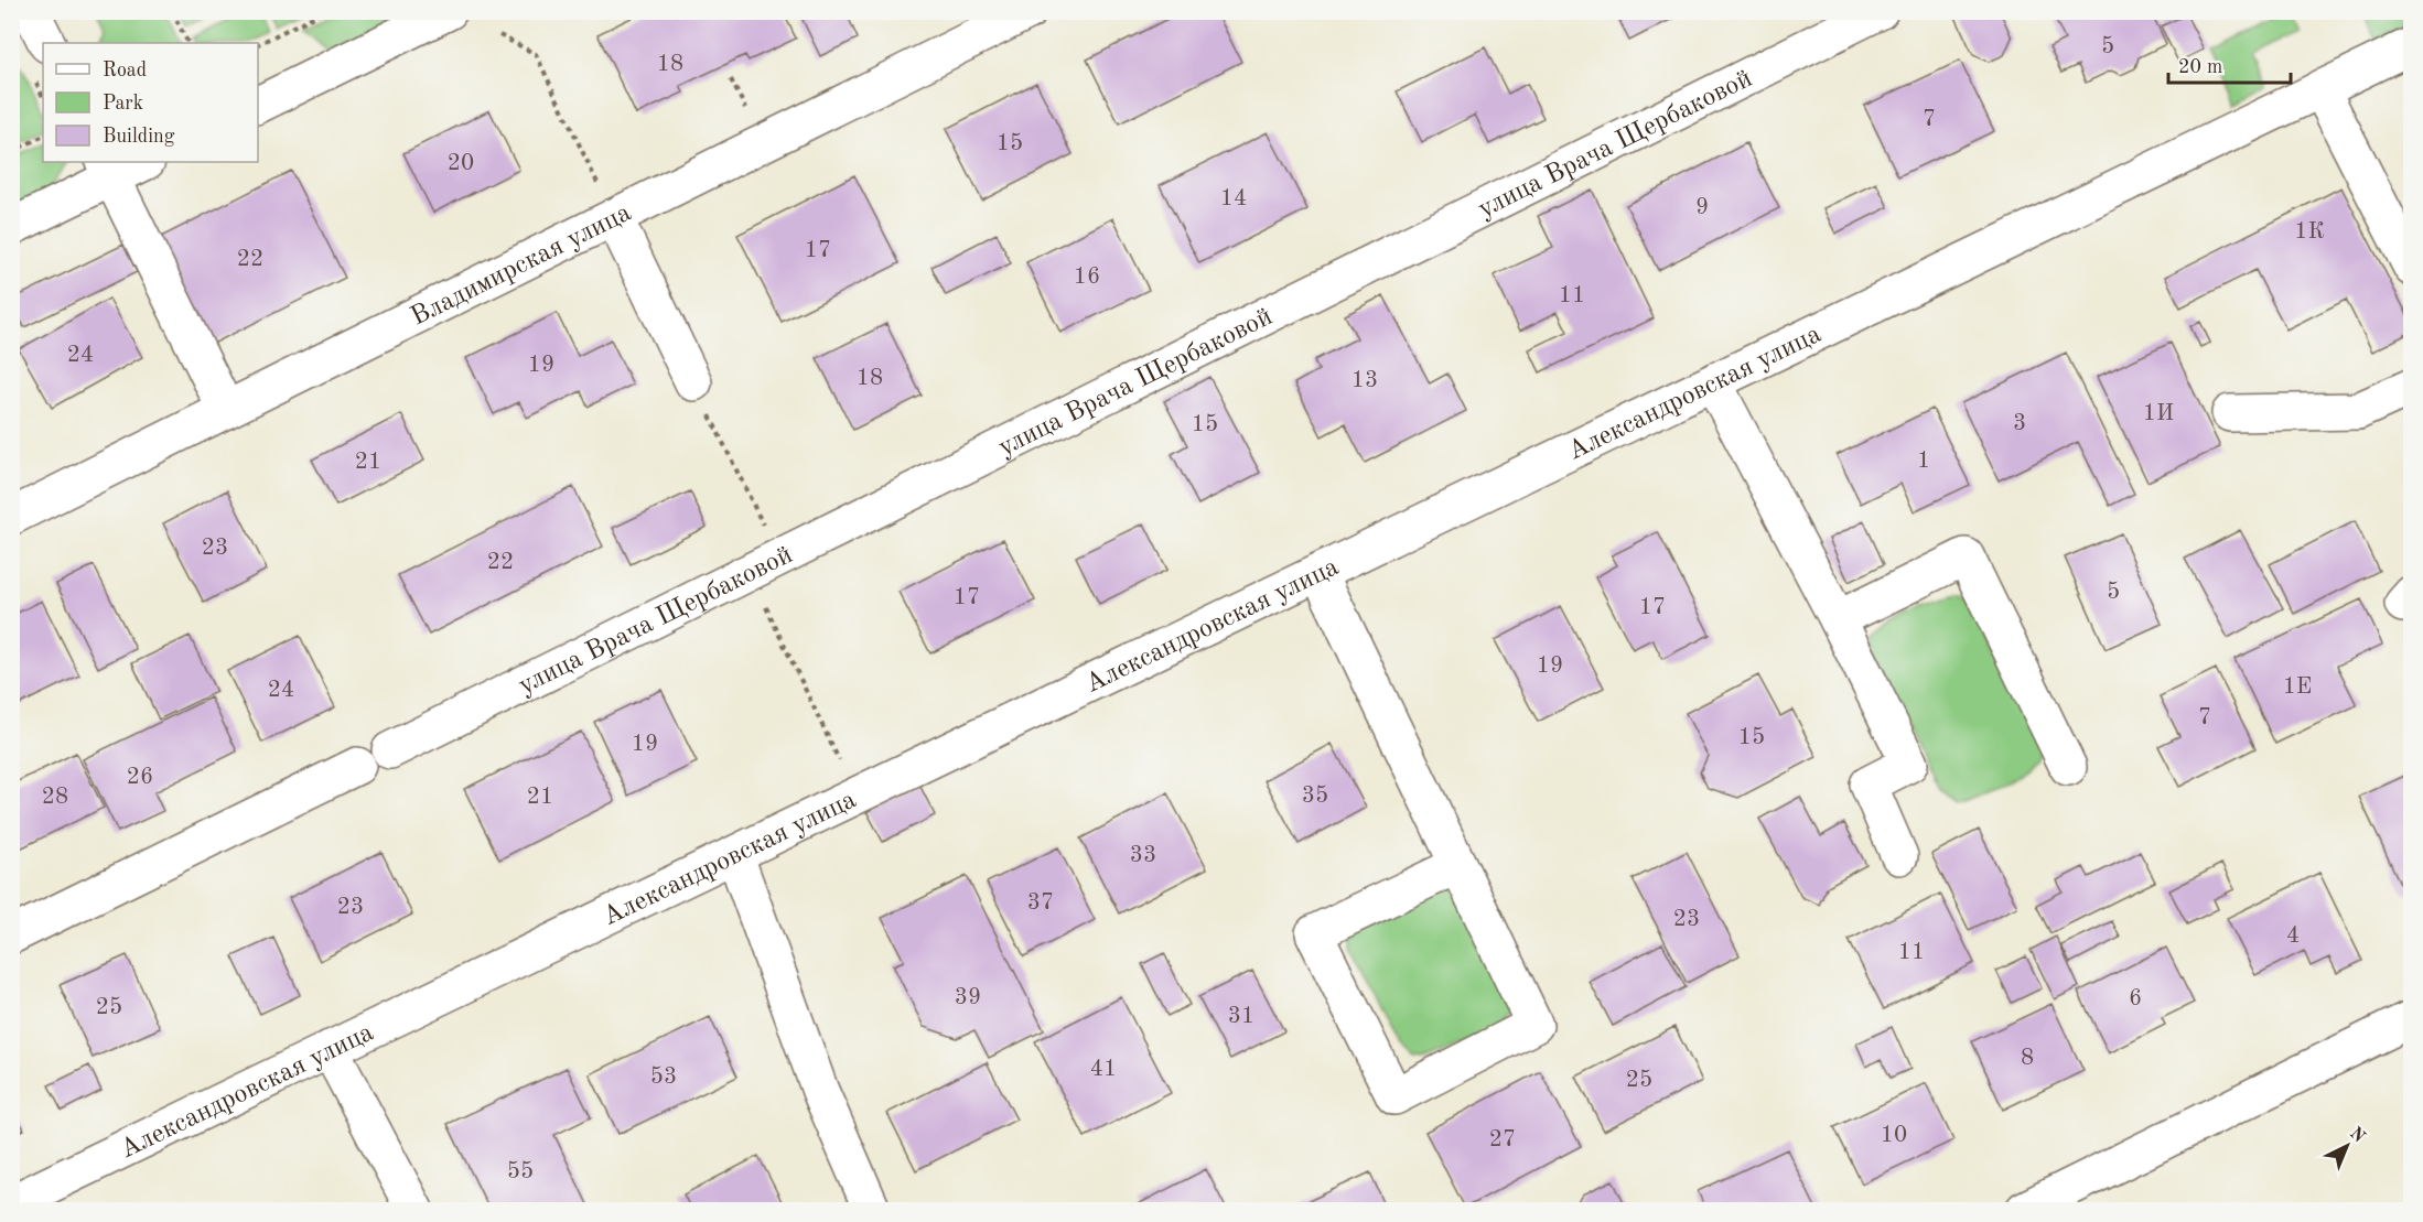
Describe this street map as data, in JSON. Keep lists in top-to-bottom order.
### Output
{
  "streets": {
    "street": ["улица Врача Щербаковой", "Владимирская улица", "Александровская улица"]
  },
  "house_numbers": [
    "5",
    "18",
    "7",
    "15",
    "20",
    "14",
    "9",
    "1К",
    "17",
    "22",
    "16",
    "11",
    "24",
    "19",
    "18",
    "13",
    "1И",
    "3",
    "15",
    "1",
    "21",
    "23",
    "22",
    "5",
    "17",
    "17",
    "19",
    "1Е",
    "24",
    "7",
    "15",
    "19",
    "26",
    "35",
    "28",
    "21",
    "33",
    "37",
    "23",
    "23",
    "4",
    "11",
    "39",
    "6",
    "25",
    "31",
    "8",
    "41",
    "53",
    "25",
    "10",
    "27",
    "55"
  ],
  "legend": ["Road", "Park", "Building"],
  "scale_bar": "20 m",
  "north": "top right"
}
